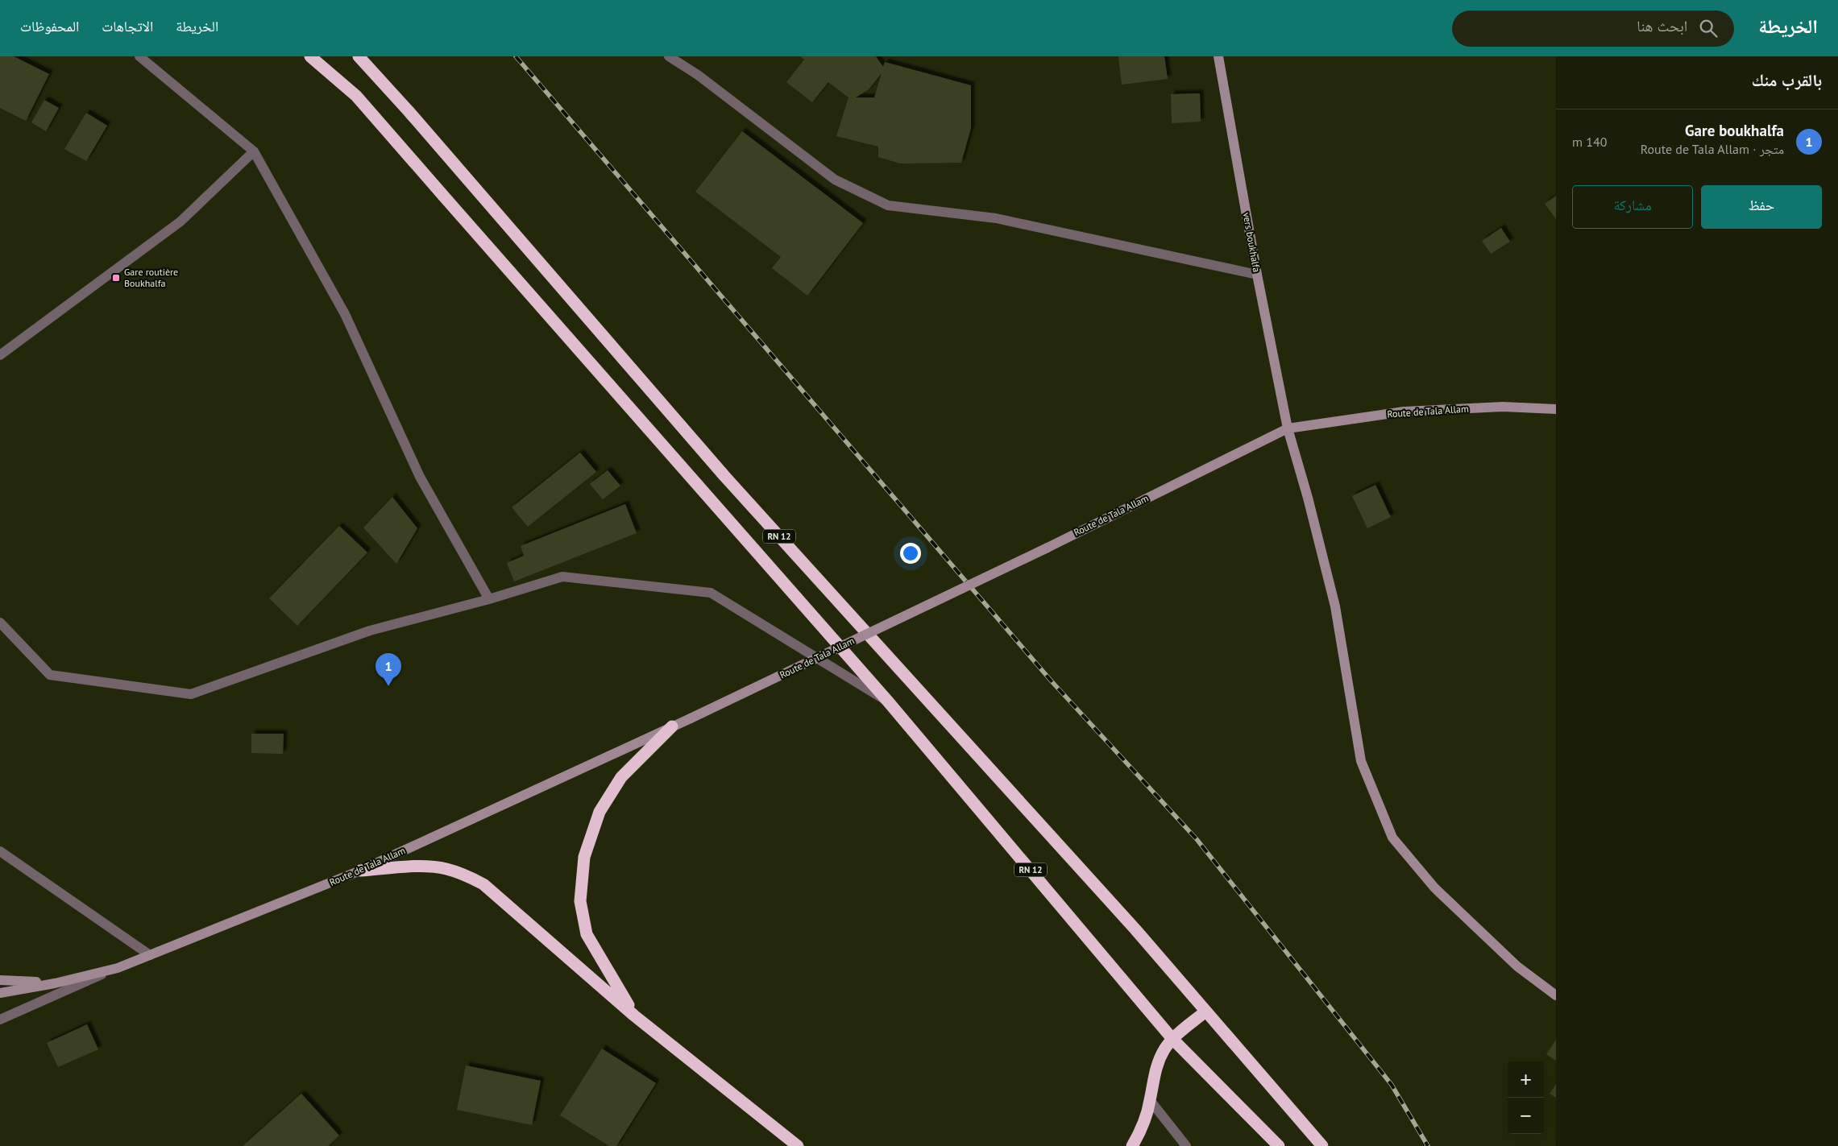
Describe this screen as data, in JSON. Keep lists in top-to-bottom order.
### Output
{
  "streets": {
    "highway": ["RN 12"],
    "main road": ["vers boukhalfa", "Route de Tala Allam"]
  },
  "crossings": [
    ["vers boukhalfa", "Route de Tala Allam"]
  ],
  "places": {
    "transit": ["Gare routière Boukhalfa"]
  },
  "page": {
    "header": "الخريطة",
    "search": "ابحث هنا",
    "nav": ["الخريطة", "الاتجاهات", "المحفوظات"],
    "heading": "بالقرب منك",
    "list": [
      {
        "mark": "1",
        "name": "Gare boukhalfa",
        "note": "متجر · Route de Tala Allam",
        "value": "140 m"
      }
    ],
    "buttons": ["حفظ", "مشاركة"],
    "pins": "1",
    "map_buttons": ["+", "−"]
  }
}
